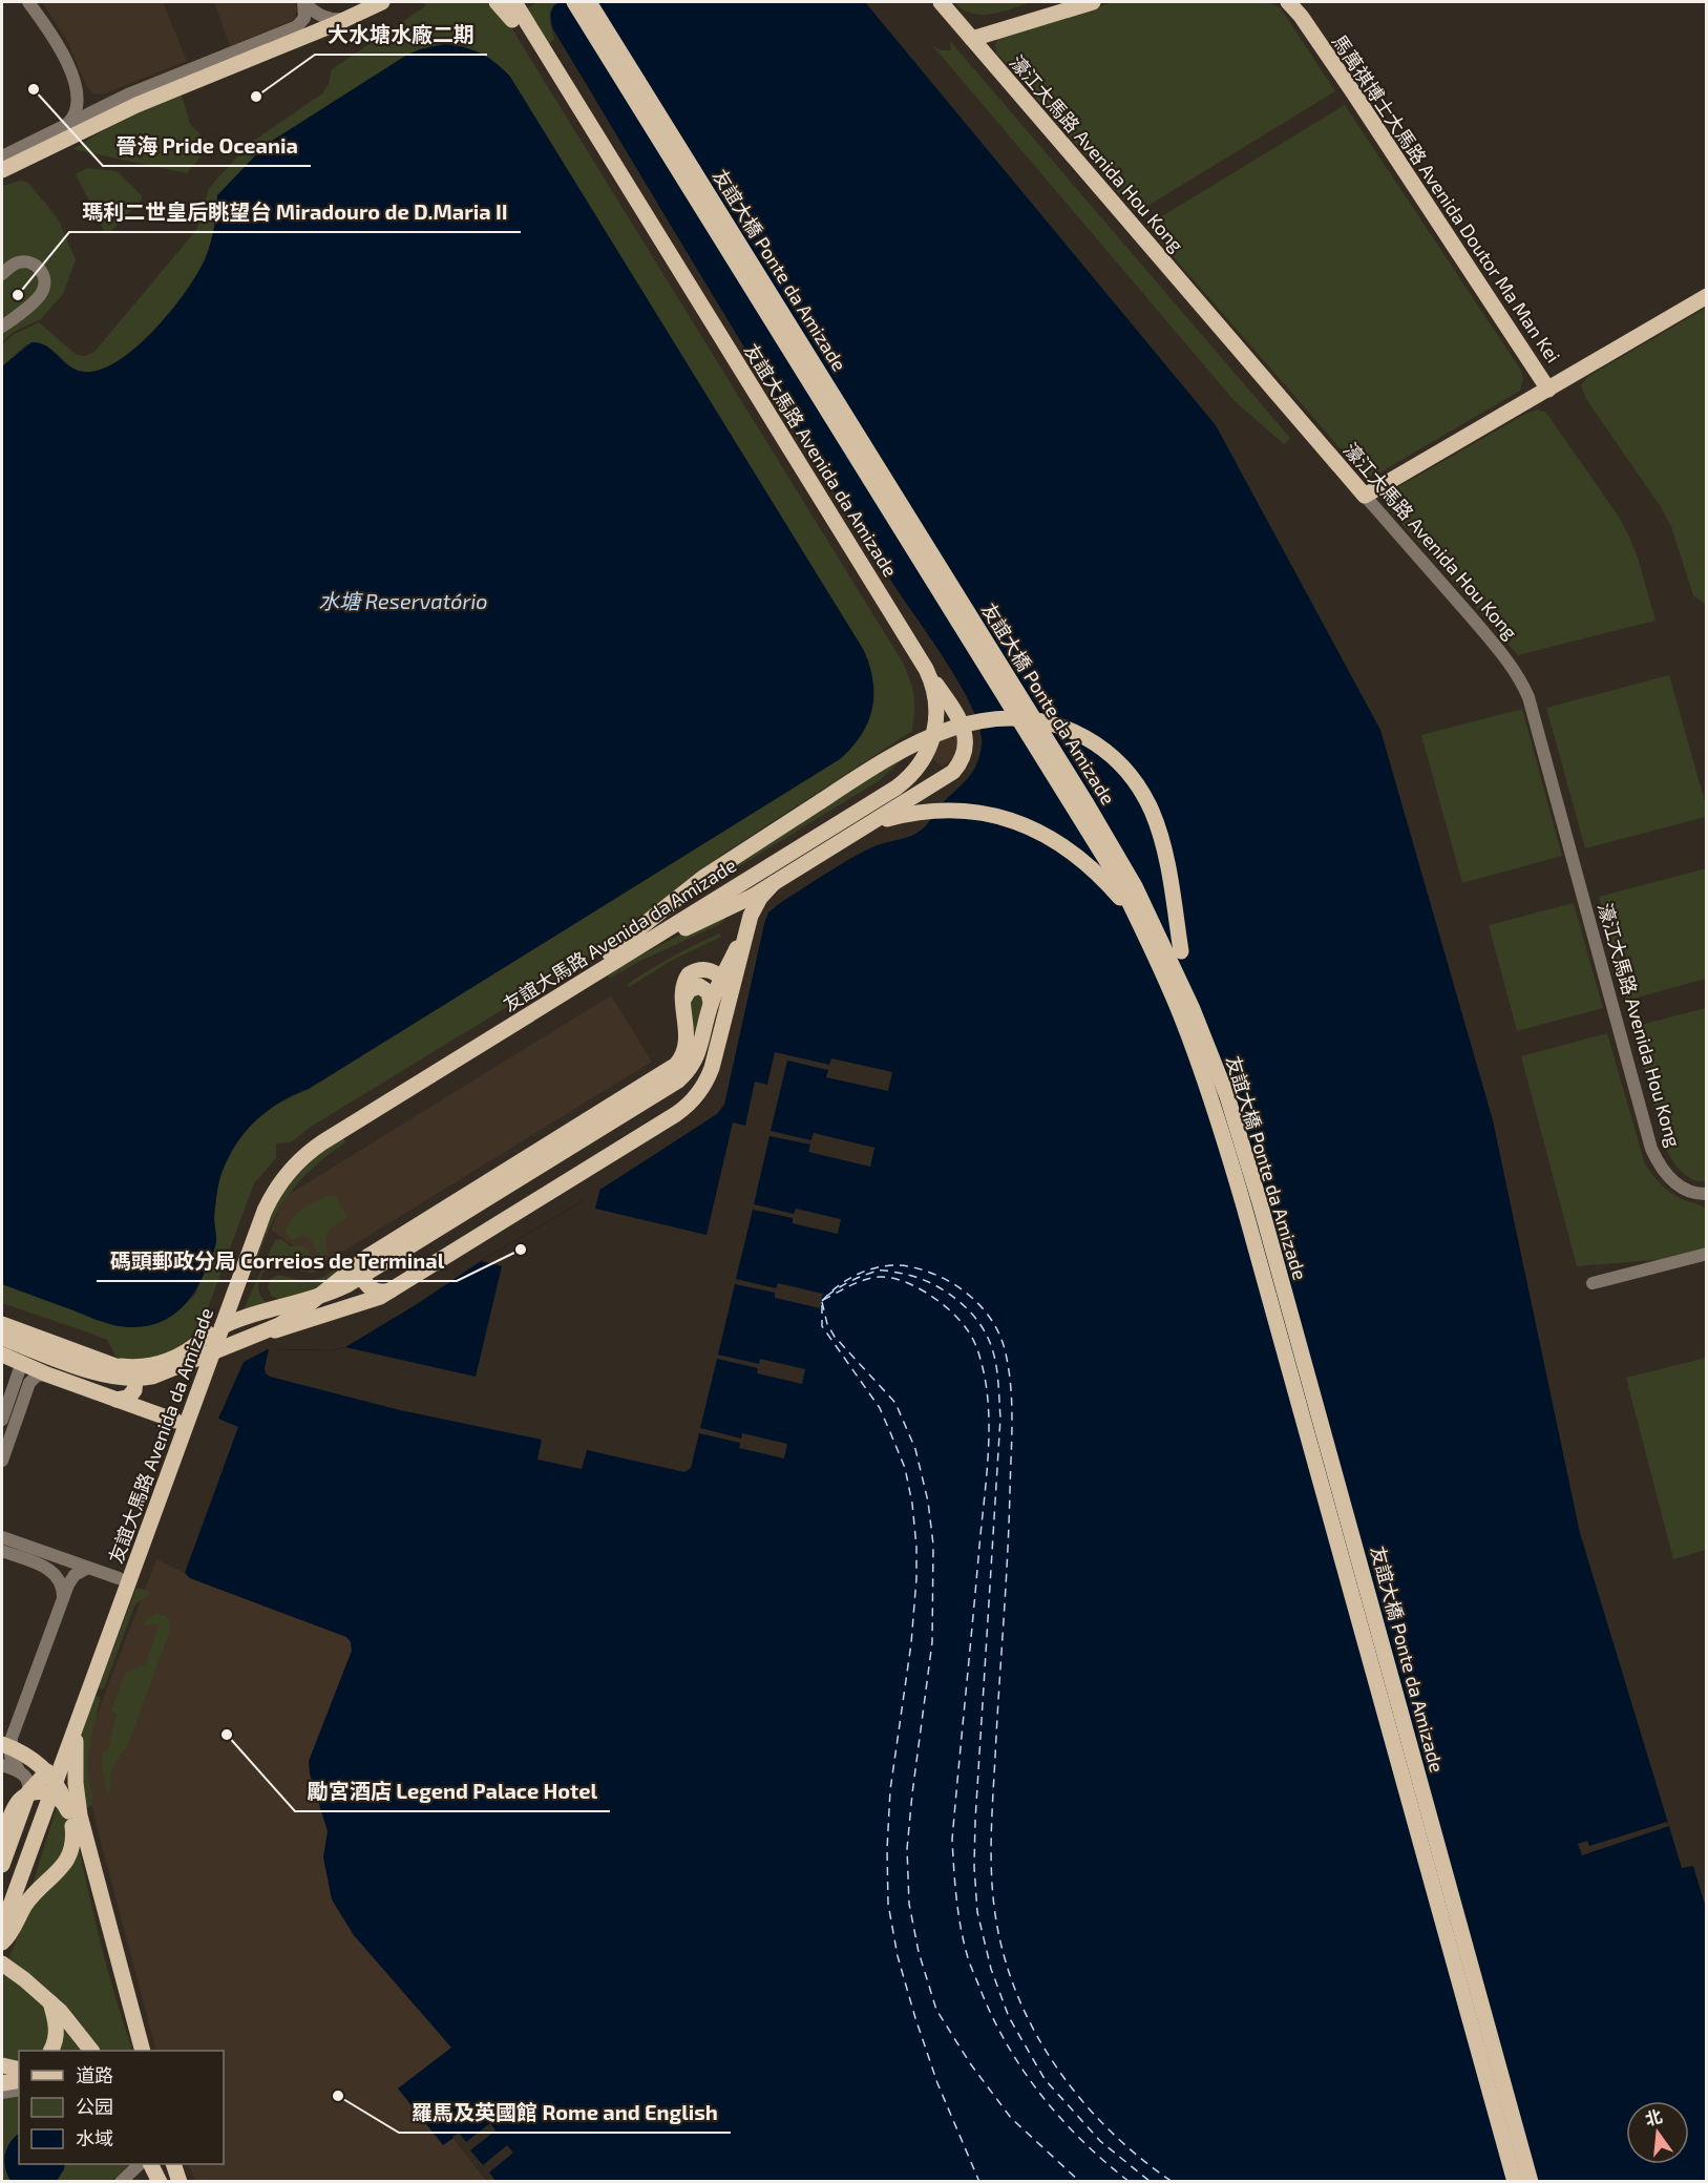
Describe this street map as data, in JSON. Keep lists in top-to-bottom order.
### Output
{
  "streets": {
    "main road": [
      "濠江大馬路 Avenida Hou Kong",
      "馬萬祺博士大馬路 Avenida Doutor Ma Man Kei",
      "友誼大橋 Ponte da Amizade",
      "友誼大馬路 Avenida da Amizade"
    ]
  },
  "water": ["水塘 Reservatório"],
  "places": [
    "晉海 Pride Oceania",
    "大水塘水廠二期",
    "瑪利二世皇后眺望台 Miradouro de D.Maria II",
    "碼頭郵政分局 Correios de Terminal",
    "勵宮酒店 Legend Palace Hotel",
    "羅馬及英國館 Rome and English"
  ],
  "legend": ["道路", "公园", "水域"],
  "north": "top"
}
